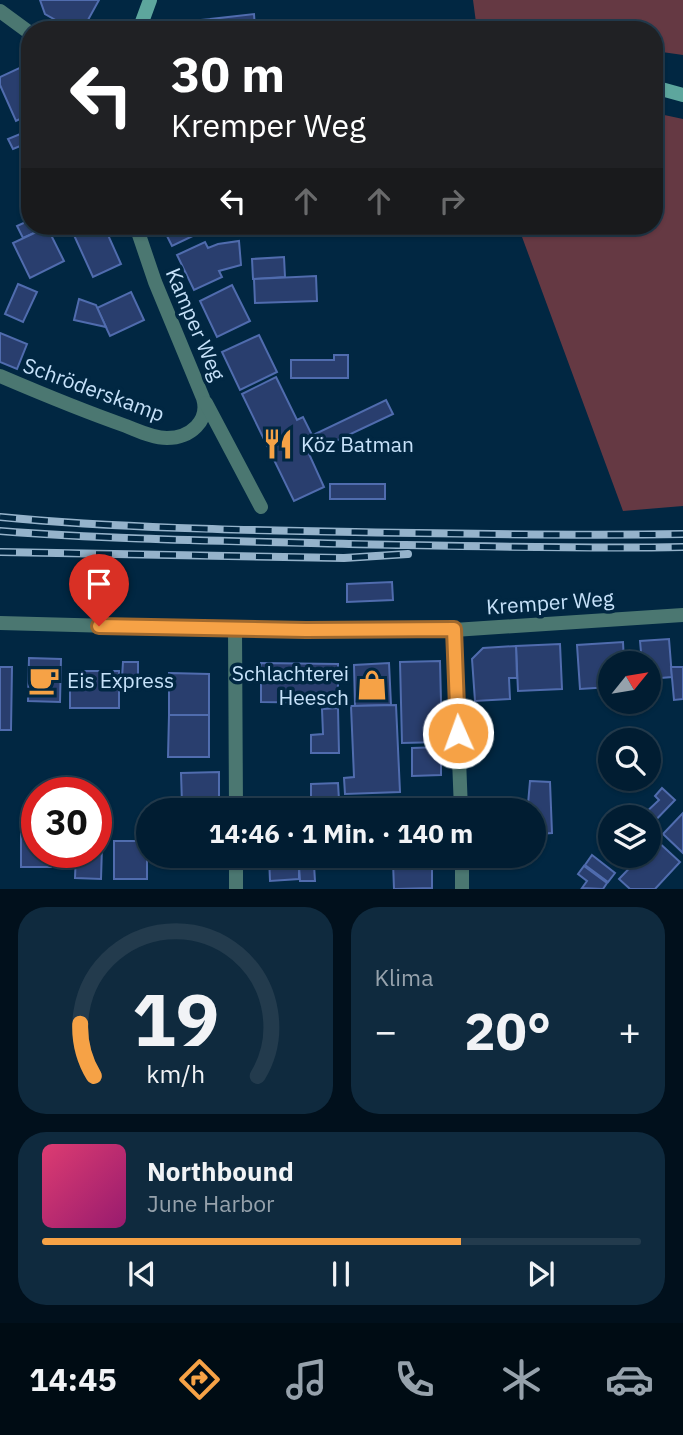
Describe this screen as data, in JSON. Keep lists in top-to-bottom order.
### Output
{
  "streets": {
    "street": ["Kamper Weg", "Schröderskamp", "Kremper Weg"]
  },
  "crossings": [
    ["Kamper Weg", "Schröderskamp"]
  ],
  "places": {
    "restaurant": ["Köz Batman"],
    "cafe": ["Eis Express"],
    "shop": ["Schlachterei Heesch"]
  },
  "north": "top right",
  "page": {
    "turn": ["30 m", "Kremper Weg"],
    "limit": "30",
    "trip": "14:46 · 1 Min. · 140 m",
    "tile": "Klima",
    "heat": ["−", "20°", "+"],
    "song": ["Northbound", "June Harbor"],
    "tabs": "14:45",
    "gauge": ["19", "km/h"]
  }
}
